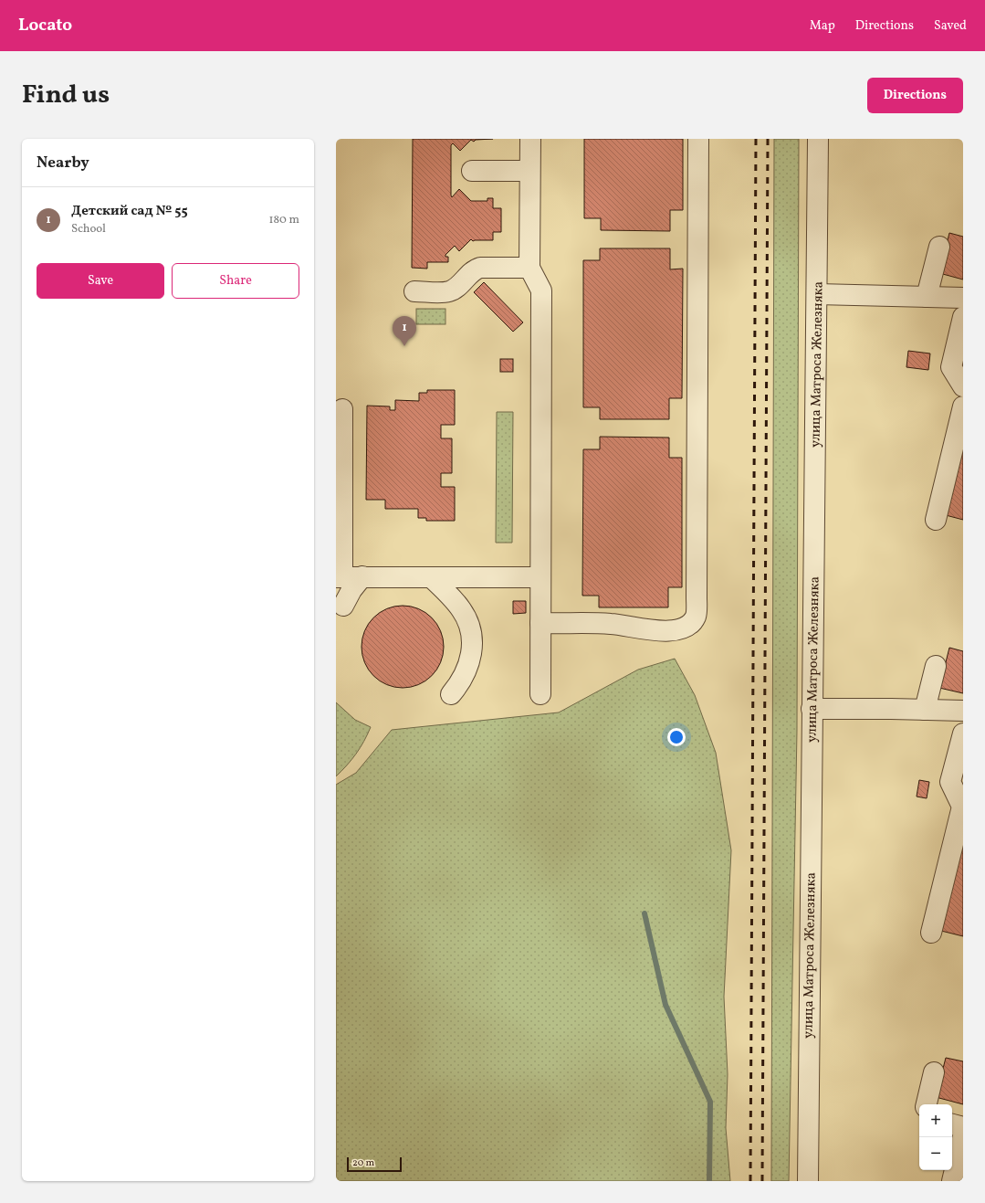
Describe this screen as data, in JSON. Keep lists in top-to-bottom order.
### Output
{
  "streets": {
    "street": ["улица Матроса Железняка"]
  },
  "scale_bar": "20 m",
  "page": {
    "header": "Locato",
    "nav": ["Map", "Directions", "Saved"],
    "title": "Find us",
    "buttons": [
      "Directions",
      ["Save", "Share"]
    ],
    "heading": "Nearby",
    "list": [
      {
        "mark": "1",
        "name": "Детский сад № 55",
        "note": "School",
        "value": "180 m"
      }
    ],
    "pins": "1",
    "map_buttons": ["+", "−"],
    "scale": "20 m"
  }
}
